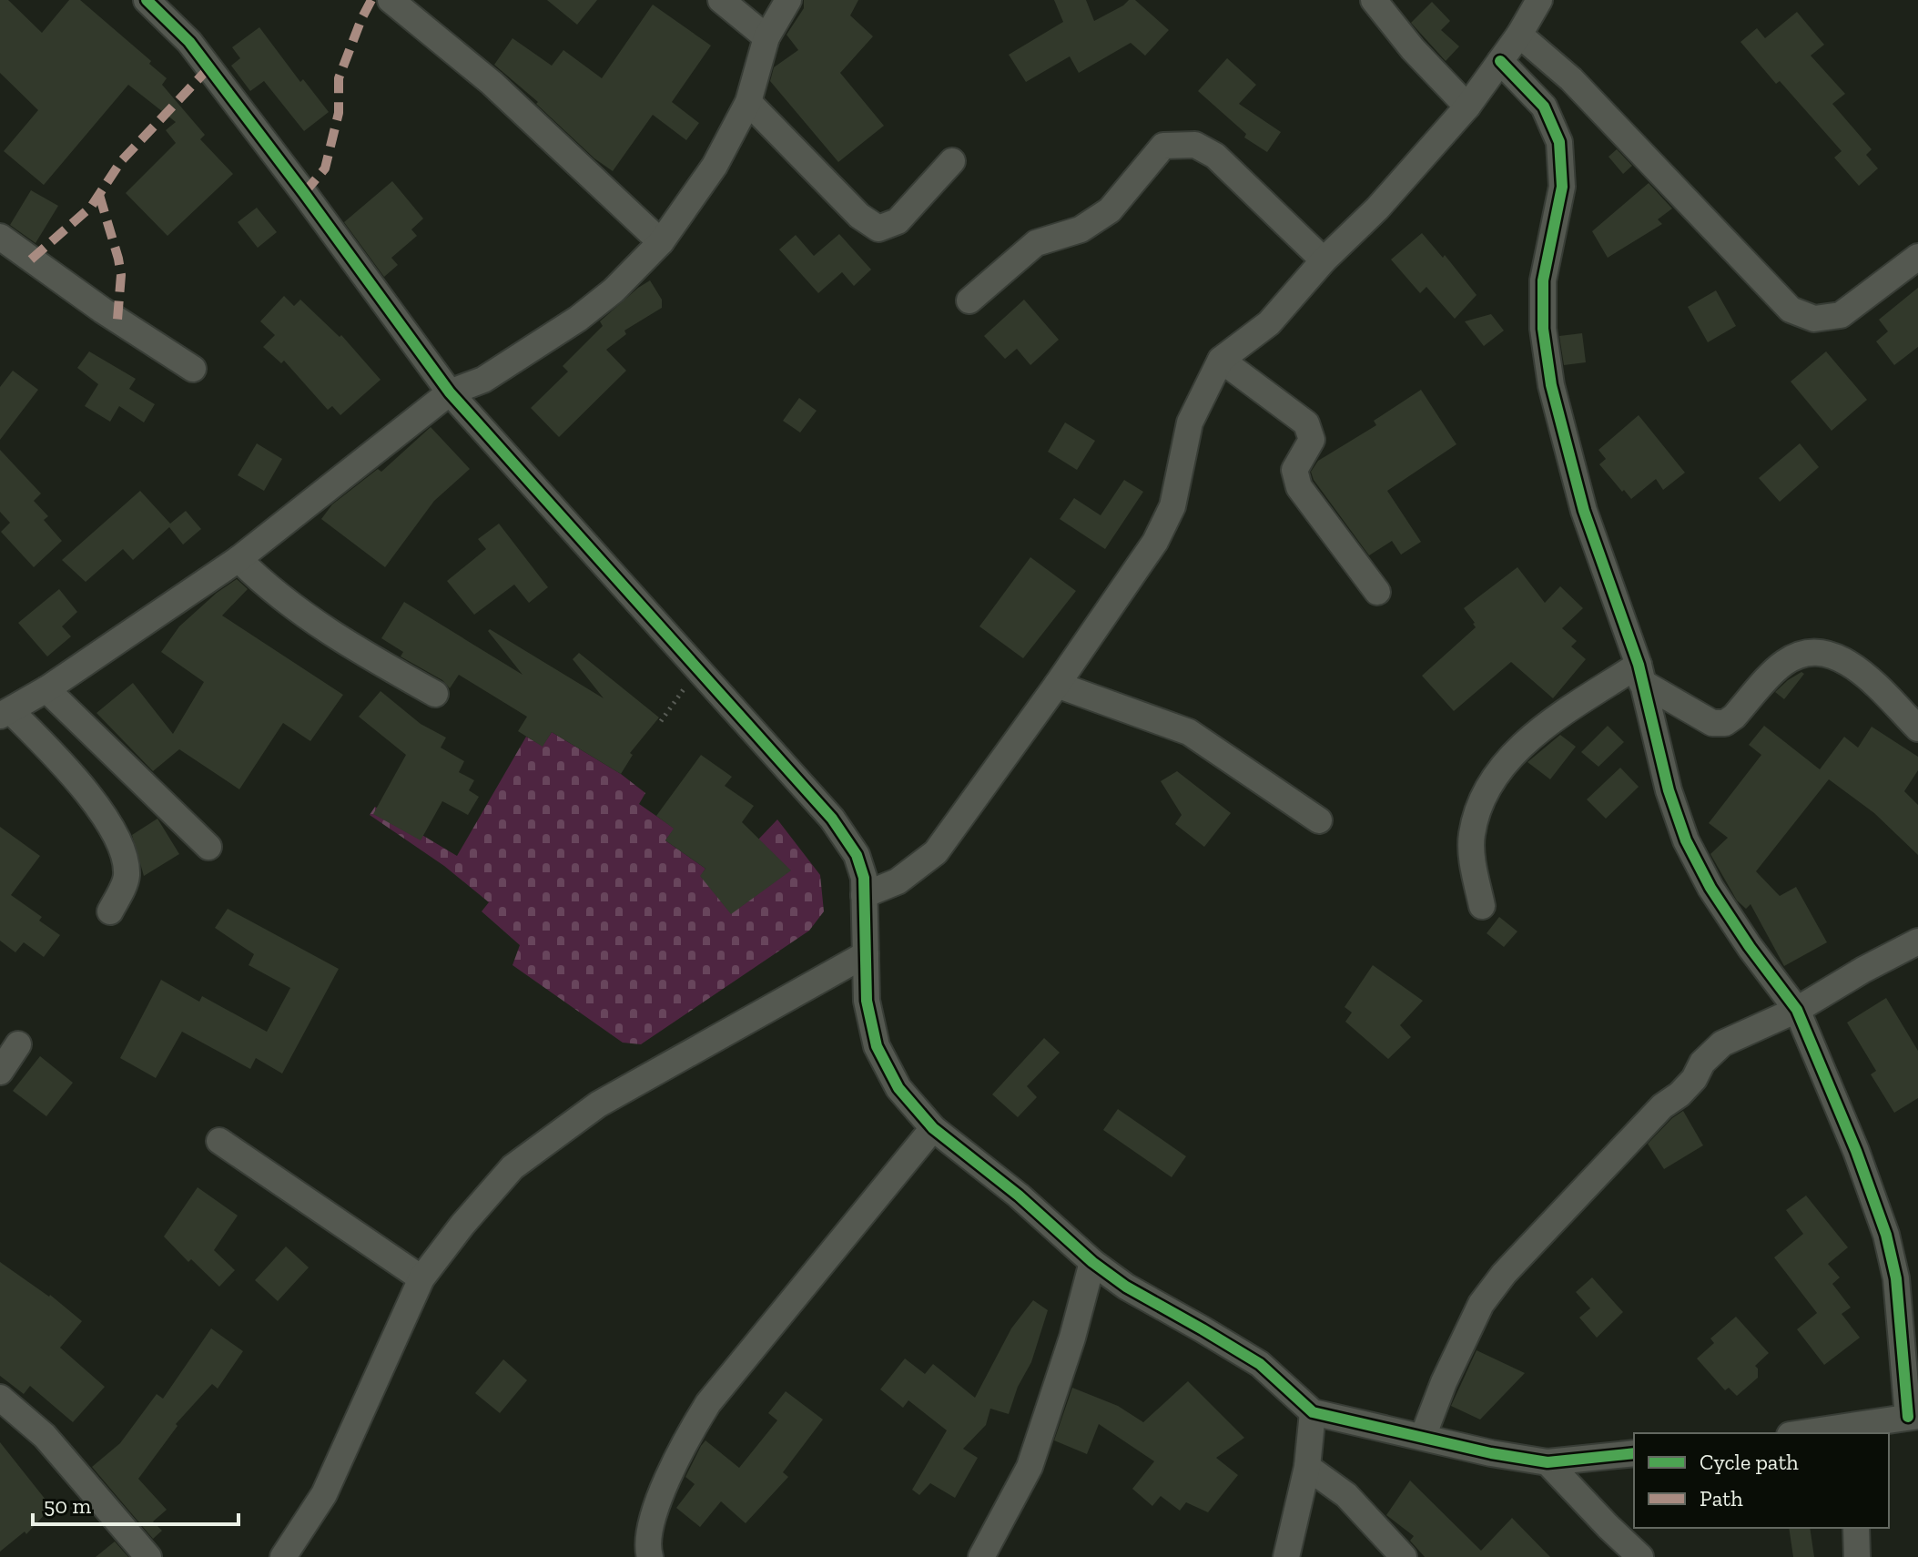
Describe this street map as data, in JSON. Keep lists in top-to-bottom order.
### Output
{
  "legend": ["Cycle path", "Path"],
  "scale_bar": "50 m"
}
